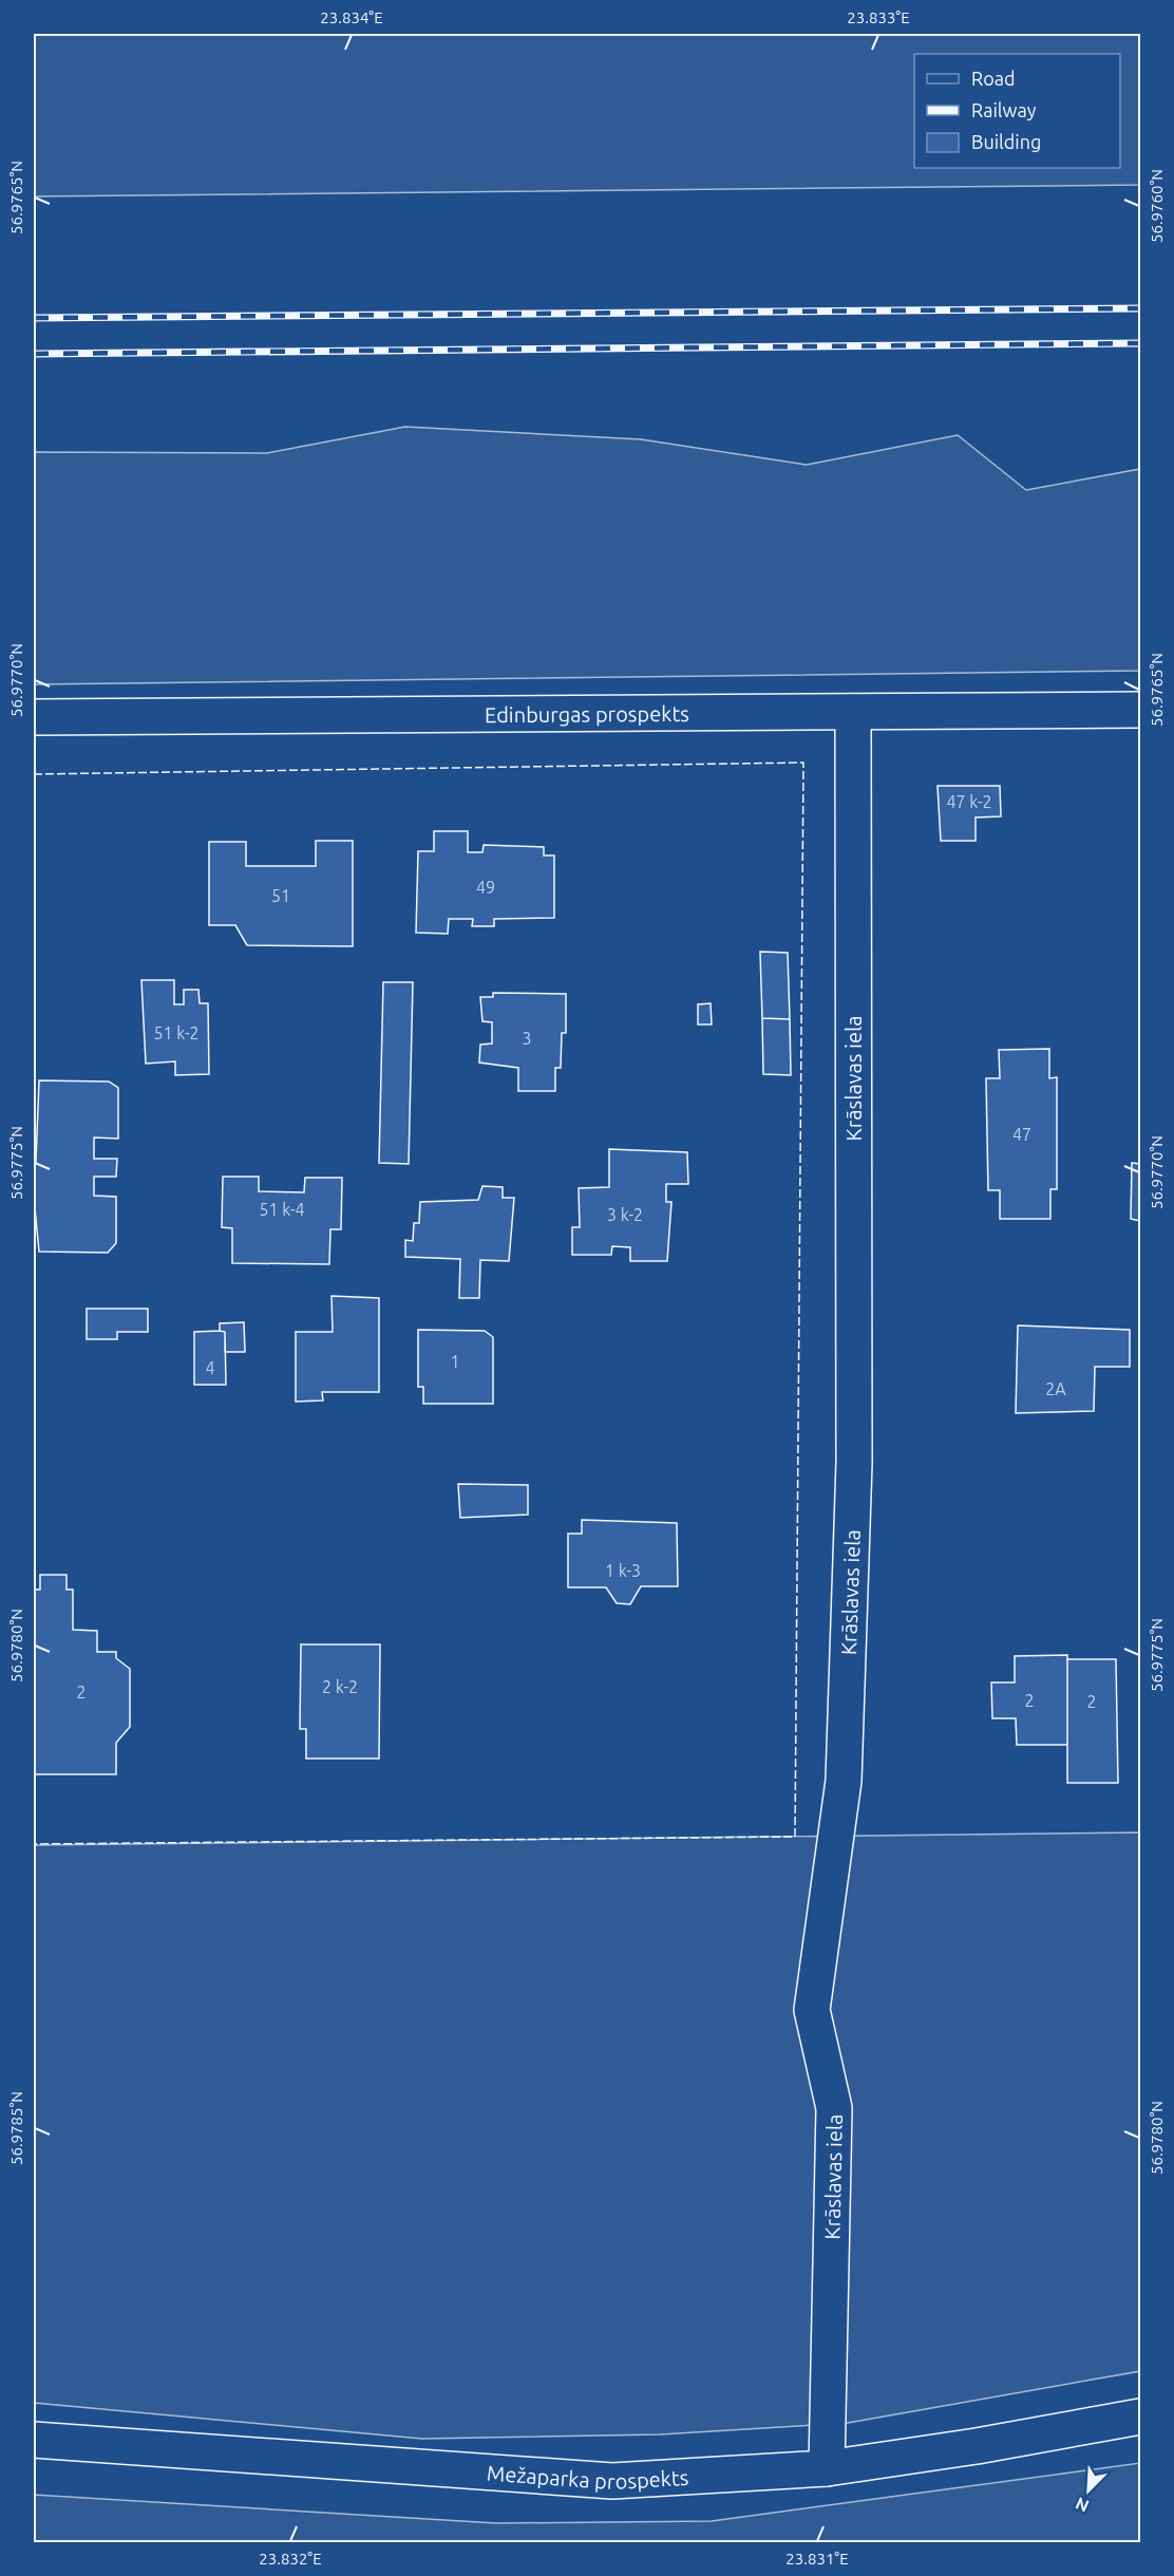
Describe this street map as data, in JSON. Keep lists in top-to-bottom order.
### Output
{
  "streets": {
    "street": ["Edinburgas prospekts", "Krāslavas iela", "Mežaparka prospekts"]
  },
  "crossings": [
    ["Edinburgas prospekts", "Krāslavas iela"],
    ["Krāslavas iela", "Mežaparka prospekts"]
  ],
  "house_numbers": [
    "47 k-2",
    "49",
    "51",
    "51 k-2",
    "3",
    "47",
    "51 k-4",
    "3 k-2",
    "1",
    "4",
    "2A",
    "1 k-3",
    "2 k-2",
    "2",
    "2",
    "2"
  ],
  "legend": ["Road", "Railway", "Building"],
  "north": "bottom left",
  "coordinates": [
    "23.834°E",
    "23.833°E",
    "56.9765°N",
    "56.9760°N",
    "56.9770°N",
    "56.9775°N",
    "56.9780°N",
    "56.9785°N",
    "23.832°E",
    "23.831°E"
  ]
}
